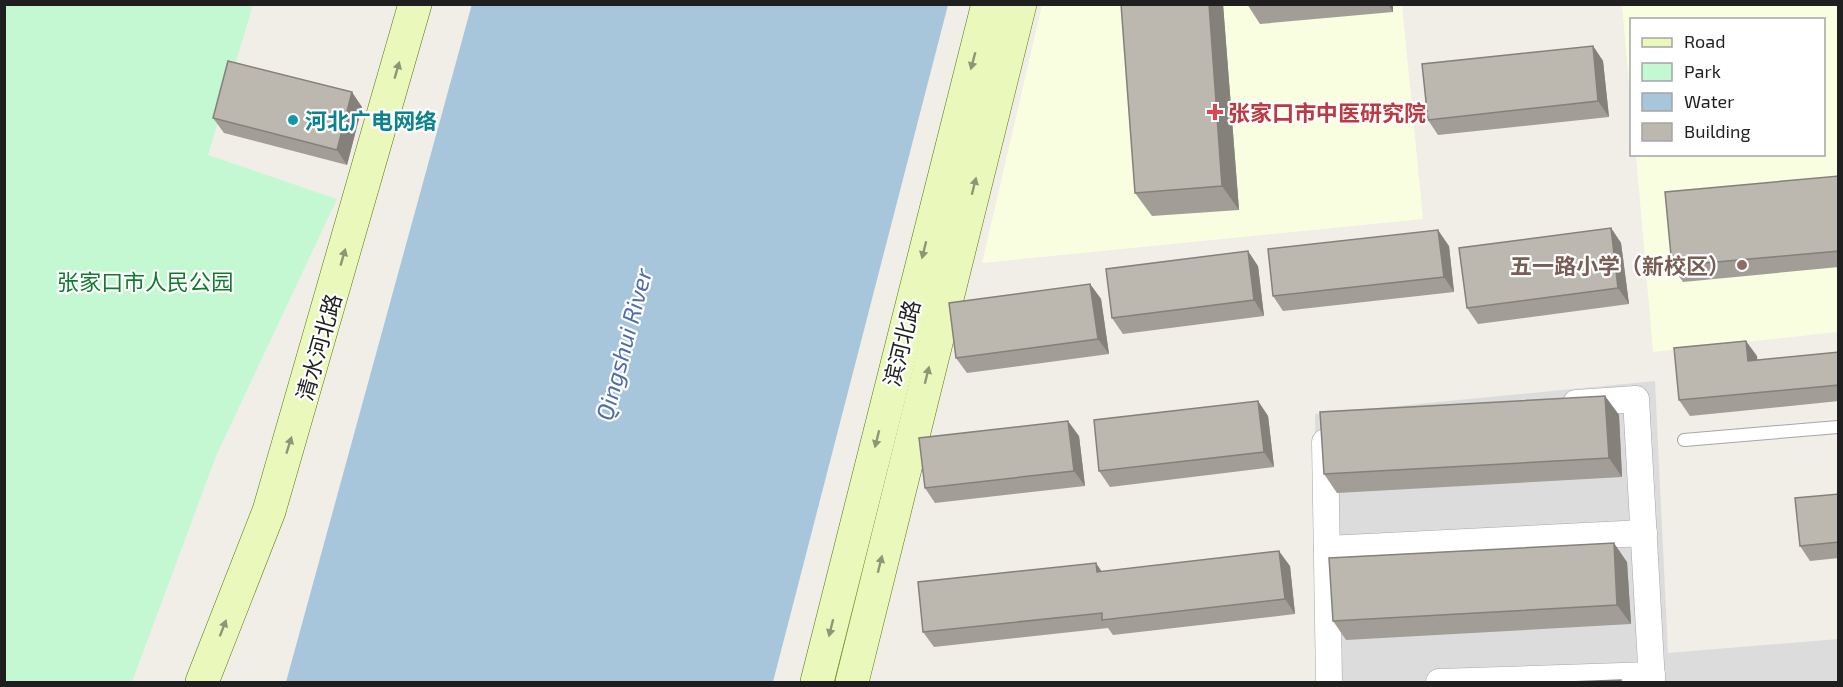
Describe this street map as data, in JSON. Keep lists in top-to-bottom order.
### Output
{
  "streets": {
    "main road": ["滨河北路", "清水河北路"]
  },
  "one_way": ["清水河北路"],
  "water": ["Qingshui River"],
  "parks": ["张家口市人民公园"],
  "places": {
    "health": ["张家口市中医研究院"],
    "other": ["河北广电网络", "五一路小学（新校区）"]
  },
  "legend": [
    "Road",
    "Park",
    "Water",
    "Building"
  ]
}
